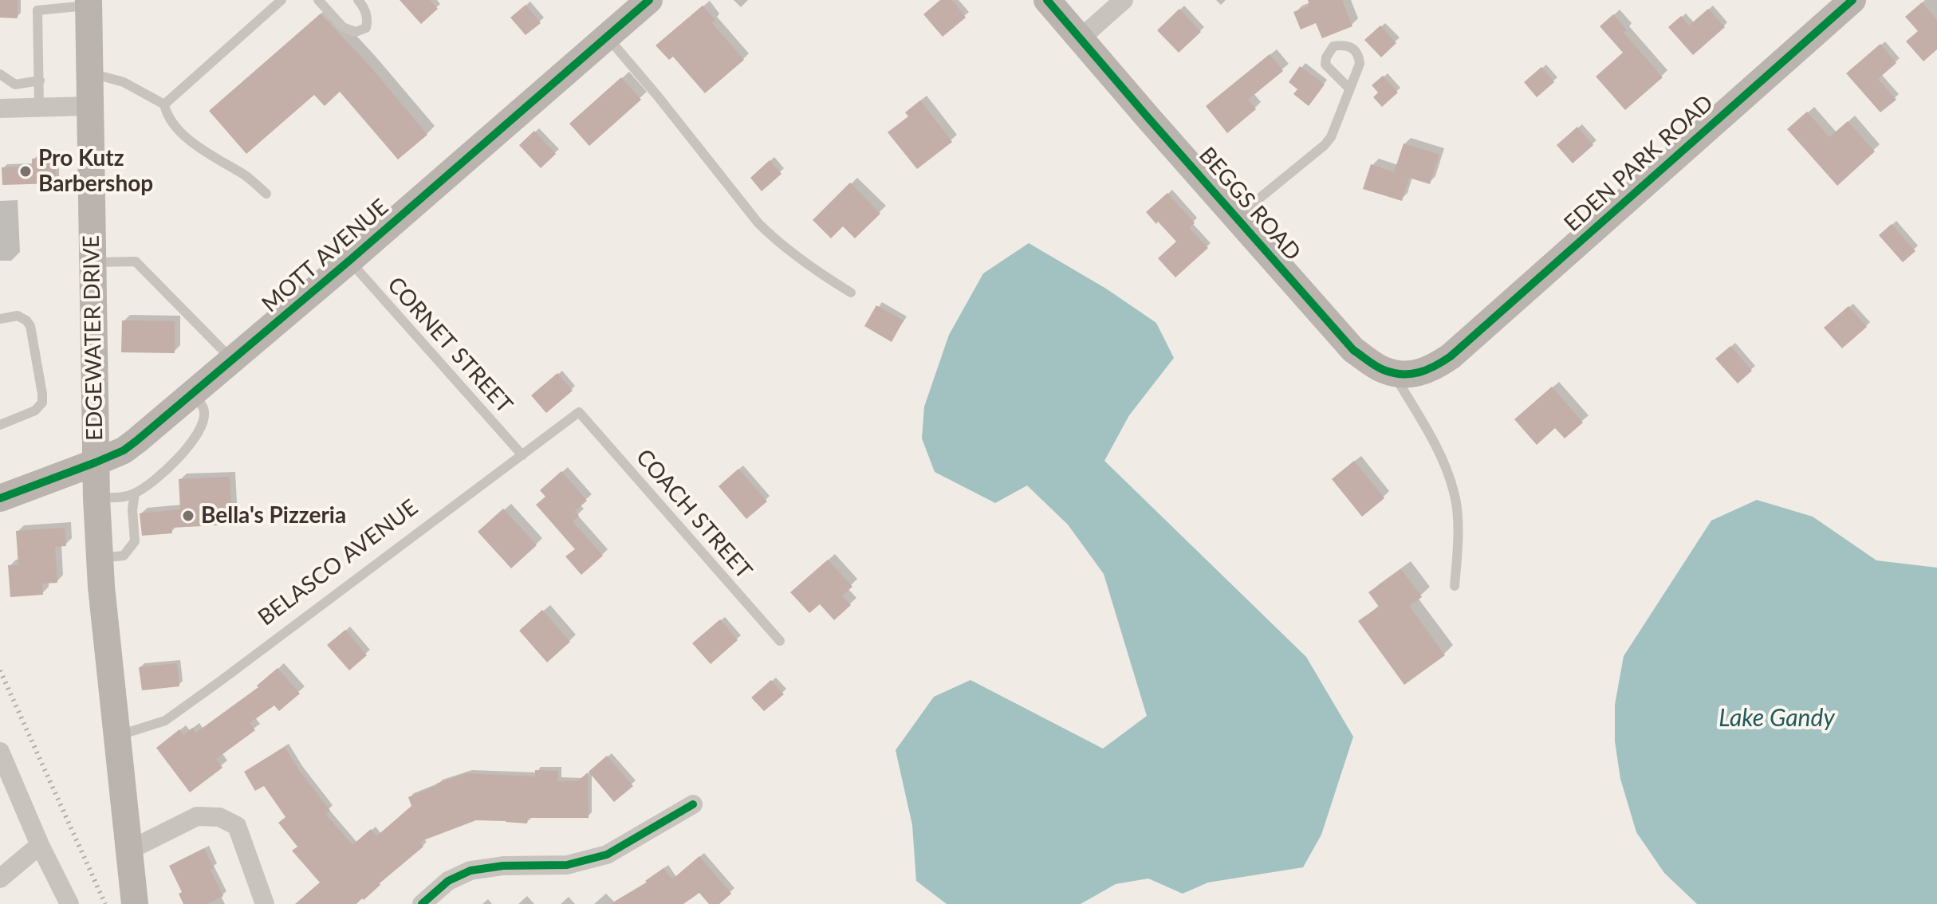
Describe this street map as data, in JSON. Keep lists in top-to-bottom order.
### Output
{
  "streets": {
    "street": [
      "EDEN PARK ROAD",
      "BEGGS ROAD",
      "MOTT AVENUE",
      "EDGEWATER DRIVE"
    ],
    "lane": ["CORNET STREET", "COACH STREET", "BELASCO AVENUE"]
  },
  "crossings": [
    ["EDEN PARK ROAD", "BEGGS ROAD"],
    ["MOTT AVENUE", "EDGEWATER DRIVE"],
    ["MOTT AVENUE", "CORNET STREET"],
    ["EDGEWATER DRIVE", "BELASCO AVENUE"],
    ["CORNET STREET", "BELASCO AVENUE"],
    ["COACH STREET", "BELASCO AVENUE"]
  ],
  "water": ["Lake Gandy"],
  "places": ["Pro Kutz Barbershop", "Bella's Pizzeria"]
}
